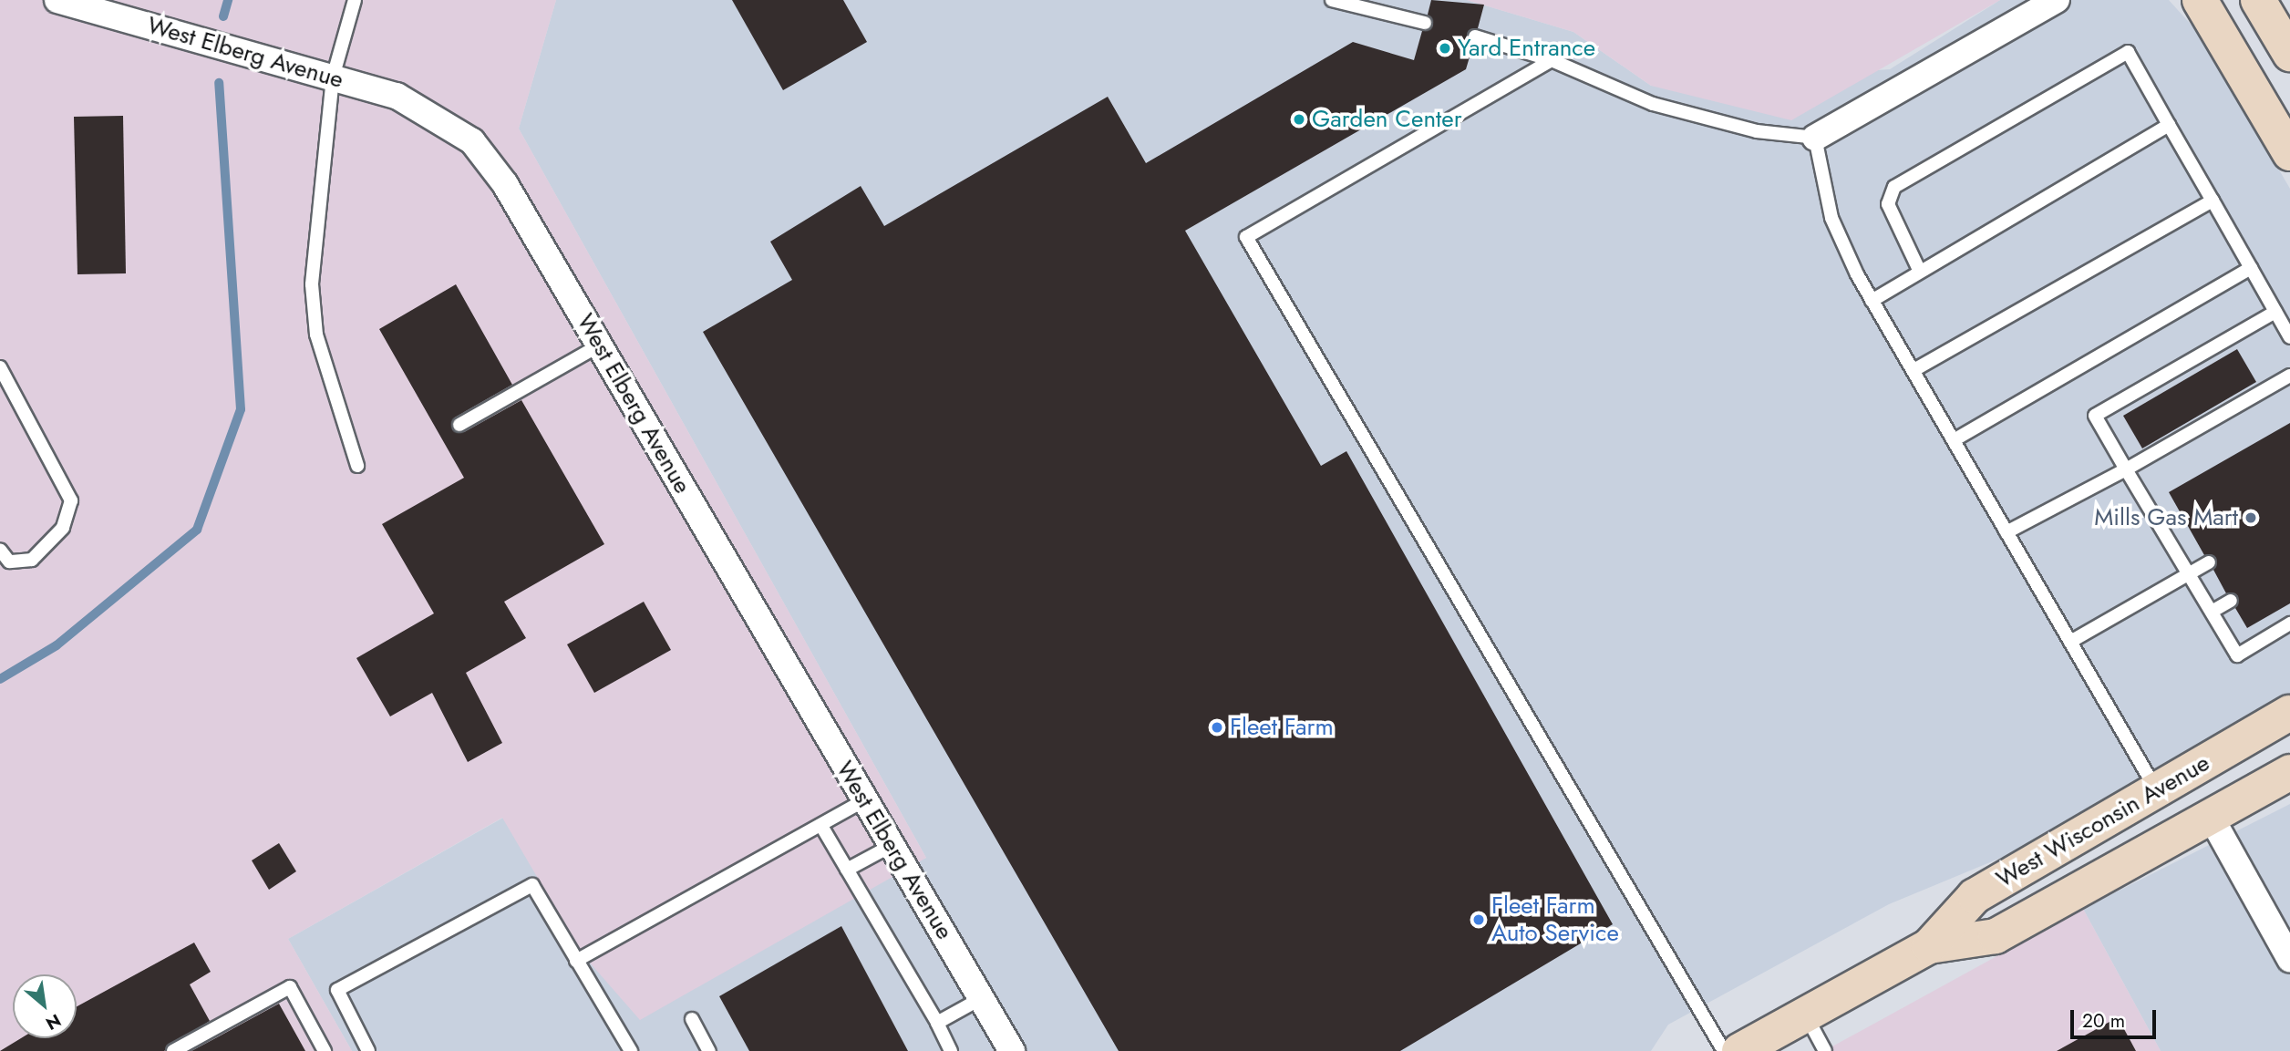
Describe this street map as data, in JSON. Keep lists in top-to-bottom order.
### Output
{
  "streets": {
    "main road": ["West Wisconsin Avenue"],
    "street": ["West Elberg Avenue"]
  },
  "places": [
    "Yard Entrance",
    "Garden Center",
    "Mills Gas Mart",
    "Fleet Farm",
    "Fleet Farm Auto Service"
  ],
  "scale_bar": "20 m",
  "north": "bottom right"
}
